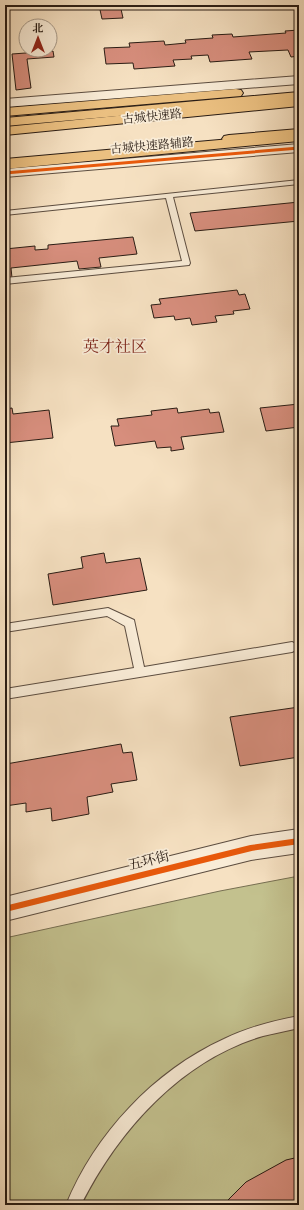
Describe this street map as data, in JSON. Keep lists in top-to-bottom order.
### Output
{
  "streets": {
    "main road": ["古城快速路", "古城快速路辅路"],
    "street": ["五环街"]
  },
  "districts": ["英才社区"],
  "north": "top"
}
